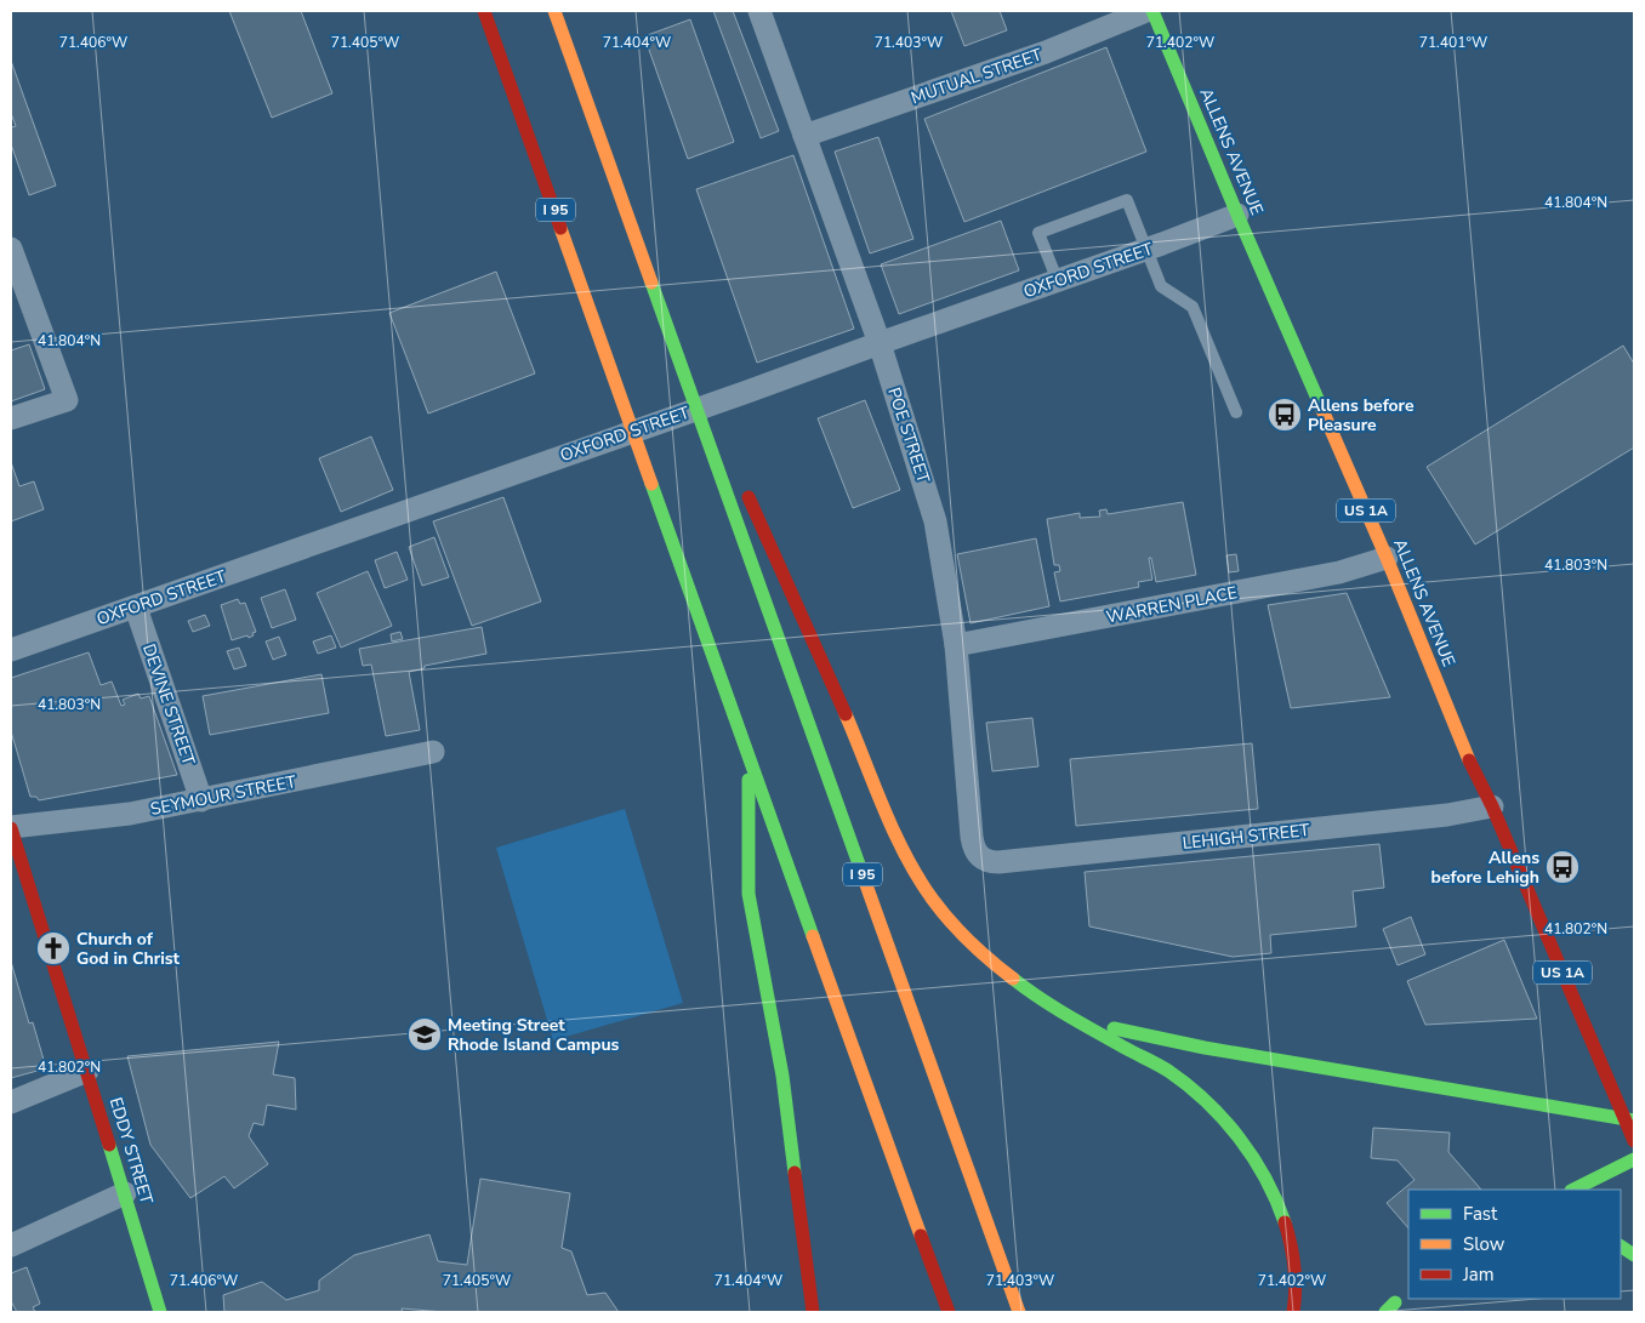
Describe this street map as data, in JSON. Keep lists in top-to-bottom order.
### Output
{
  "streets": {
    "main road": [
      "ALLENS AVENUE",
      "I 95",
      "US 1A",
      "EDDY STREET"
    ],
    "street": [
      "MUTUAL STREET",
      "OXFORD STREET",
      "POE STREET",
      "WARREN PLACE",
      "DEVINE STREET",
      "SEYMOUR STREET",
      "LEHIGH STREET"
    ]
  },
  "crossings": [
    ["MUTUAL STREET", "POE STREET"],
    ["ALLENS AVENUE", "OXFORD STREET"],
    ["ALLENS AVENUE", "WARREN PLACE"],
    ["ALLENS AVENUE", "LEHIGH STREET"],
    ["OXFORD STREET", "POE STREET"],
    ["OXFORD STREET", "DEVINE STREET"],
    ["POE STREET", "WARREN PLACE"],
    ["POE STREET", "LEHIGH STREET"],
    ["DEVINE STREET", "SEYMOUR STREET"],
    ["SEYMOUR STREET", "EDDY STREET"]
  ],
  "places": {
    "bus stop": ["Allens before Pleasure", "Allens before Lehigh"],
    "church": ["Church of God in Christ"],
    "school or university": ["Meeting Street Rhode Island Campus"]
  },
  "legend": ["Fast", "Slow", "Jam"],
  "coordinates": [
    "71.406°W",
    "71.405°W",
    "71.404°W",
    "71.403°W",
    "71.402°W",
    "71.401°W",
    "41.804°N",
    "41.803°N",
    "41.802°N"
  ]
}
